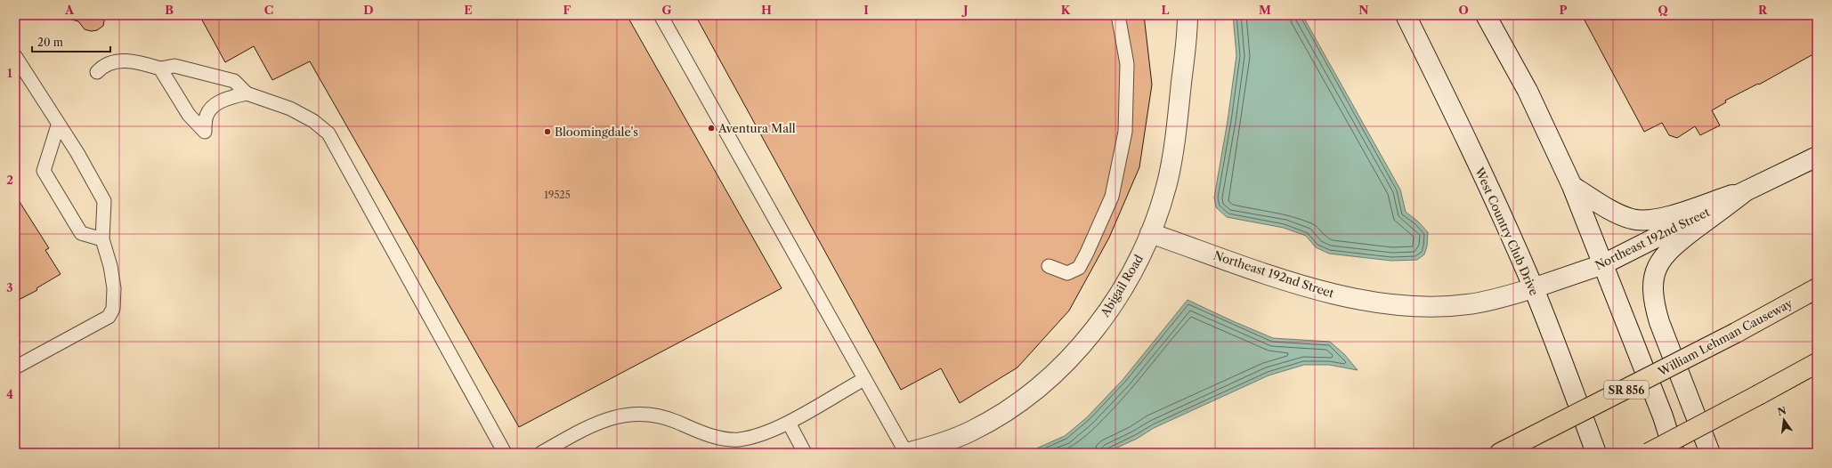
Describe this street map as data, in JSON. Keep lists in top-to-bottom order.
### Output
{
  "streets": {
    "highway": ["William Lehman Causeway", "SR 856"],
    "street": ["West Country Club Drive", "Northeast 192nd Street", "Abigail Road"]
  },
  "crossings": [
    ["West Country Club Drive", "Northeast 192nd Street"],
    ["Northeast 192nd Street", "Abigail Road"]
  ],
  "places": ["Aventura Mall", "Bloomingdale's"],
  "house_numbers": ["19525"],
  "scale_bar": "20 m",
  "north": "top",
  "grid": {
    "columns": [
      "A",
      "B",
      "C",
      "D",
      "E",
      "F",
      "G",
      "H",
      "I",
      "J",
      "K",
      "L",
      "M",
      "N",
      "O",
      "P",
      "Q",
      "R"
    ],
    "rows": [
      "1",
      "2",
      "3",
      "4"
    ]
  }
}
